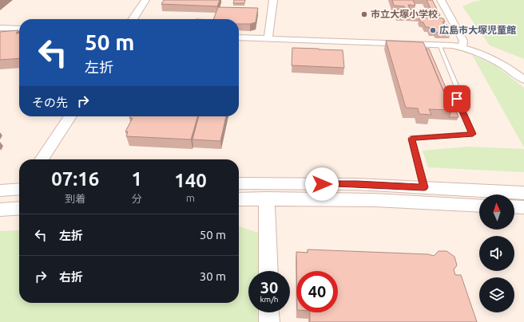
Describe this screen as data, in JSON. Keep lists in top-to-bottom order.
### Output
{
  "places": ["市立大塚小学校", "広島市大塚児童館"],
  "north": "top",
  "page": {
    "turn": ["50 m", "左折"],
    "then": "その先",
    "eta": [
      "07:16",
      "到着",
      "1",
      "分",
      "140",
      "m"
    ],
    "list": [
      {
        "name": "左折",
        "value": "50 m"
      },
      {
        "name": "右折",
        "value": "30 m"
      }
    ],
    "speed": "30 km/h",
    "limit": "40"
  }
}
